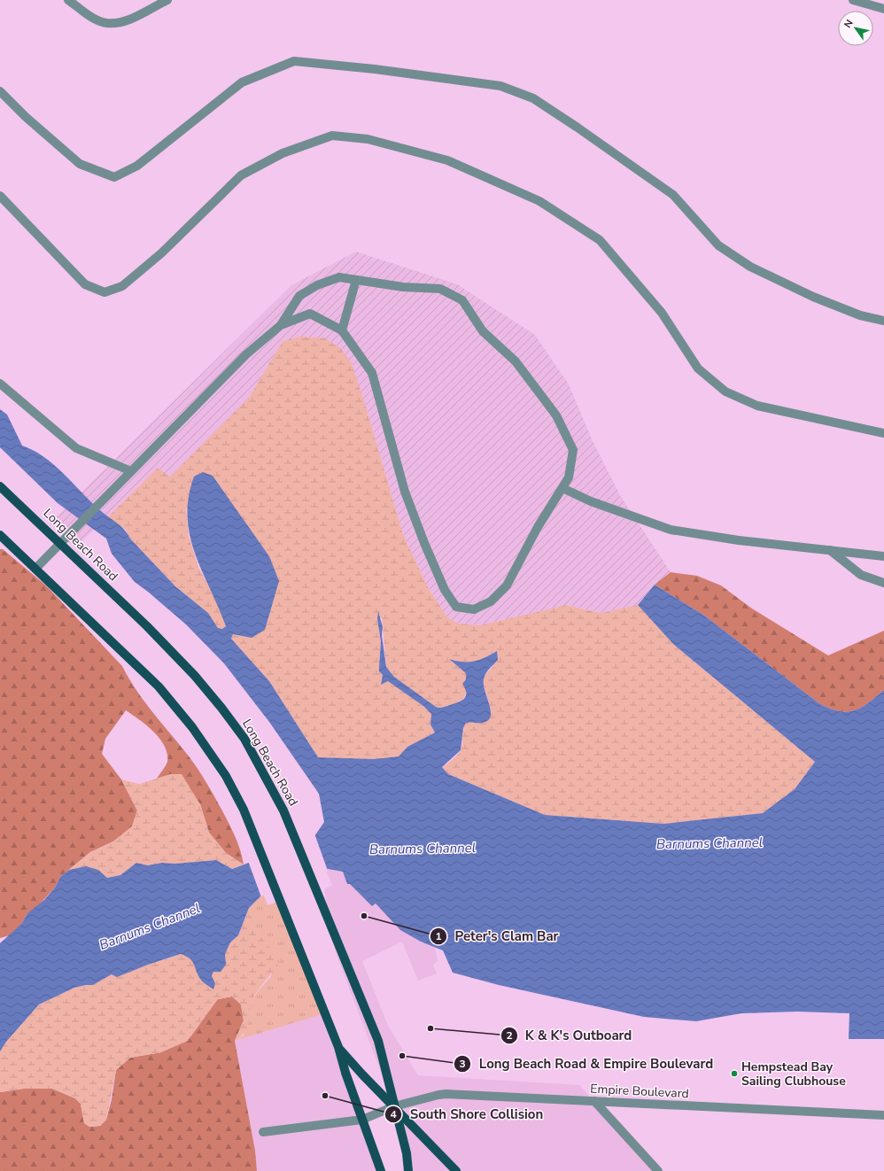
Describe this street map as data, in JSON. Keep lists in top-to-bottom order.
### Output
{
  "streets": {
    "main road": ["Long Beach Road"],
    "street": ["Empire Boulevard"]
  },
  "crossings": [
    ["Long Beach Road", "Empire Boulevard"]
  ],
  "water": ["Barnums Channel"],
  "places": [
    "Peter's Clam Bar",
    "K & K's Outboard",
    "Long Beach Road & Empire Boulevard",
    "Hempstead Bay Sailing Clubhouse",
    "South Shore Collision"
  ],
  "north": "top left"
}
